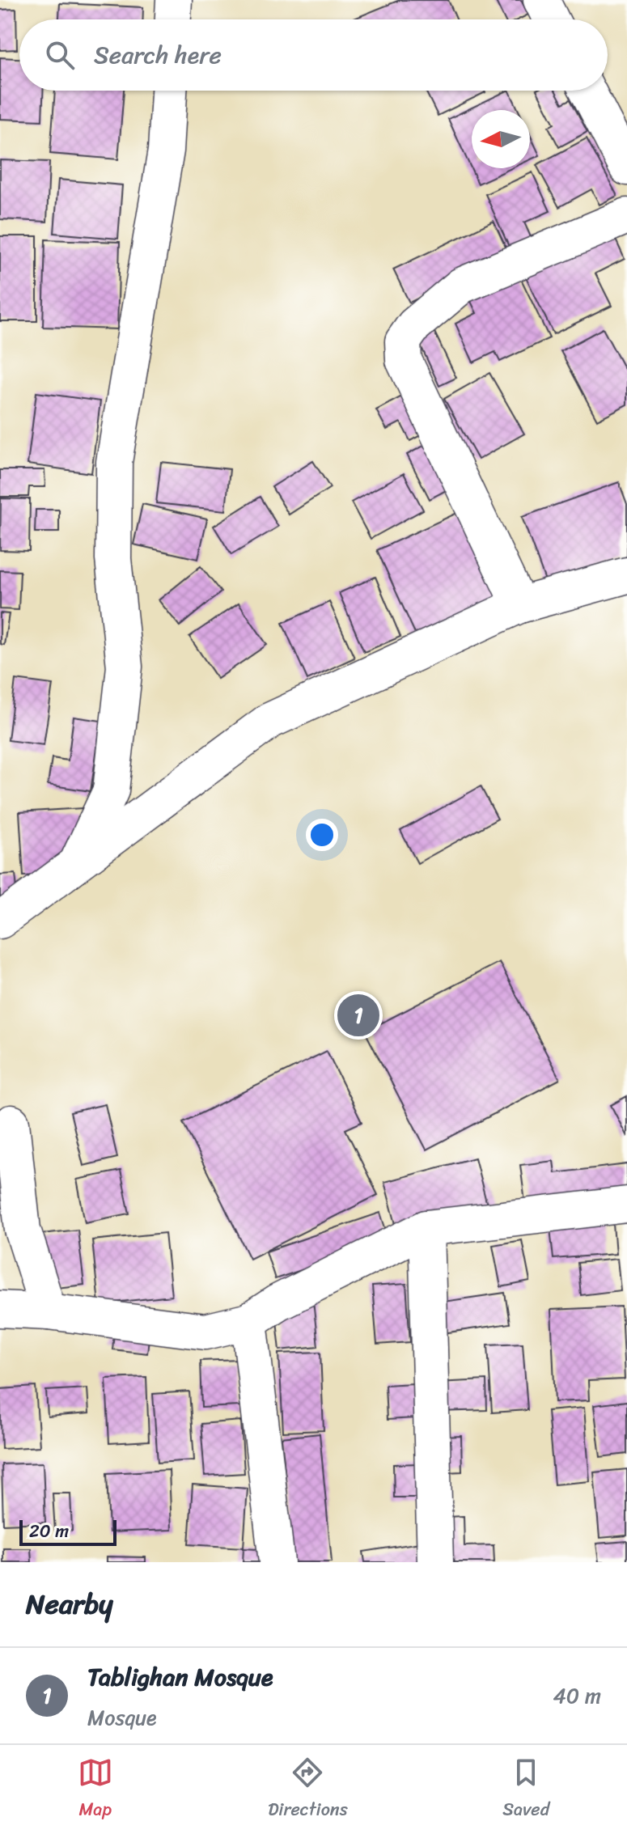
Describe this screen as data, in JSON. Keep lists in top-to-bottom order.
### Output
{
  "scale_bar": "20 m",
  "north": "left",
  "page": {
    "search": "Search here",
    "pins": "1",
    "scale": "20 m",
    "heading": "Nearby",
    "list": [
      {
        "mark": "1",
        "name": "Tablighan Mosque",
        "note": "Mosque",
        "value": "40 m"
      }
    ],
    "nav": ["Map", "Directions", "Saved"]
  }
}
